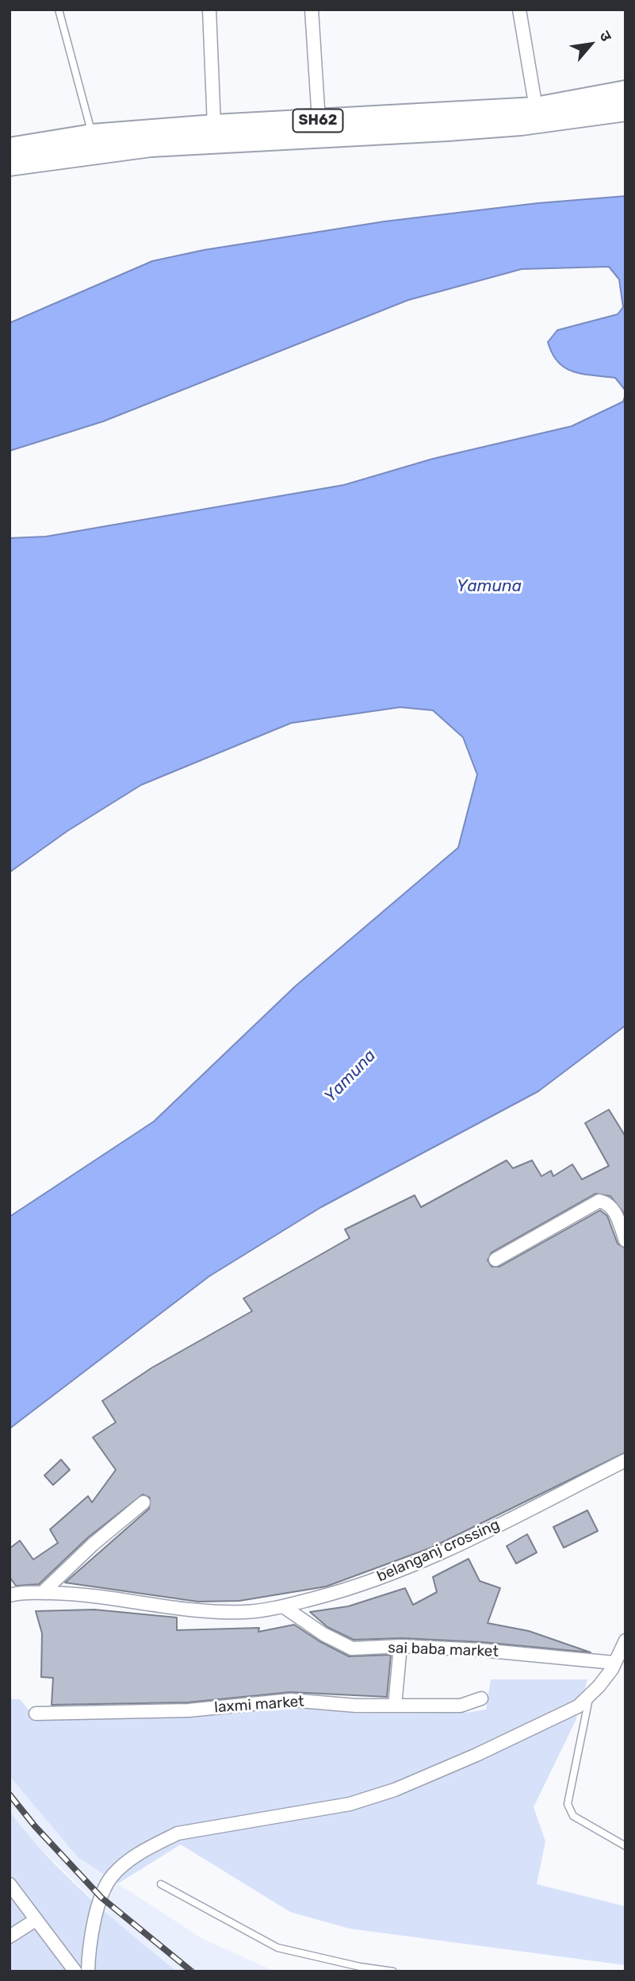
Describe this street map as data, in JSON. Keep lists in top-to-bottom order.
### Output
{
  "streets": {
    "main road": ["SH62"],
    "street": ["belanganj crossing", "sai baba market", "laxmi market"]
  },
  "crossings": [
    ["belanganj crossing", "sai baba market"]
  ],
  "water": ["Yamuna"],
  "north": "top right"
}
